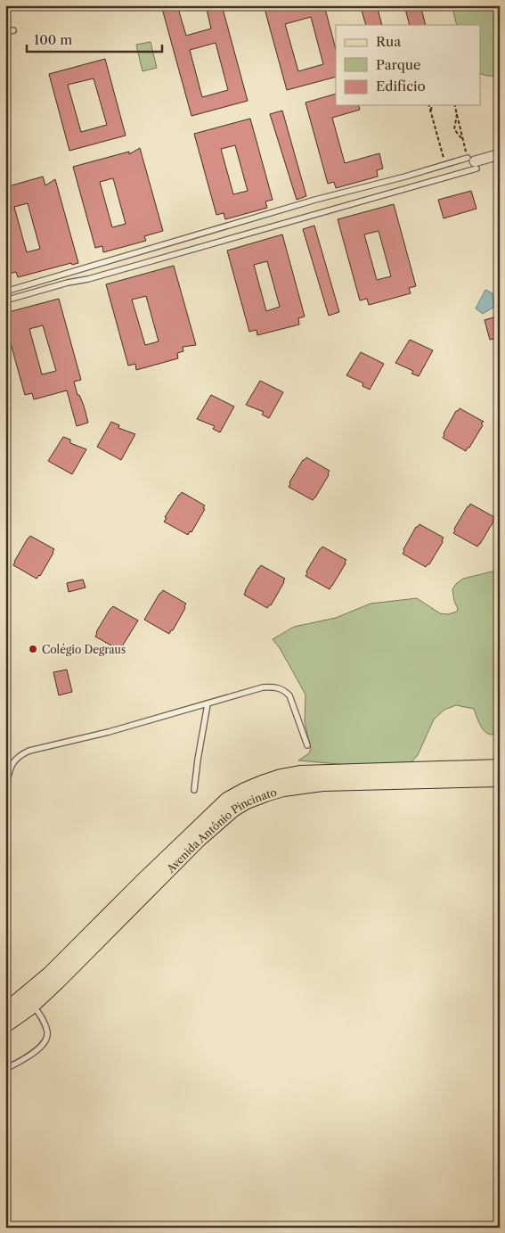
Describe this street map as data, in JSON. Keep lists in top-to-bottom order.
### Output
{
  "streets": {
    "main road": ["Avenida Antônio Pincinato"]
  },
  "places": ["Colégio Degraus"],
  "legend": ["Rua", "Parque", "Edifício"],
  "scale_bar": "100 m"
}
